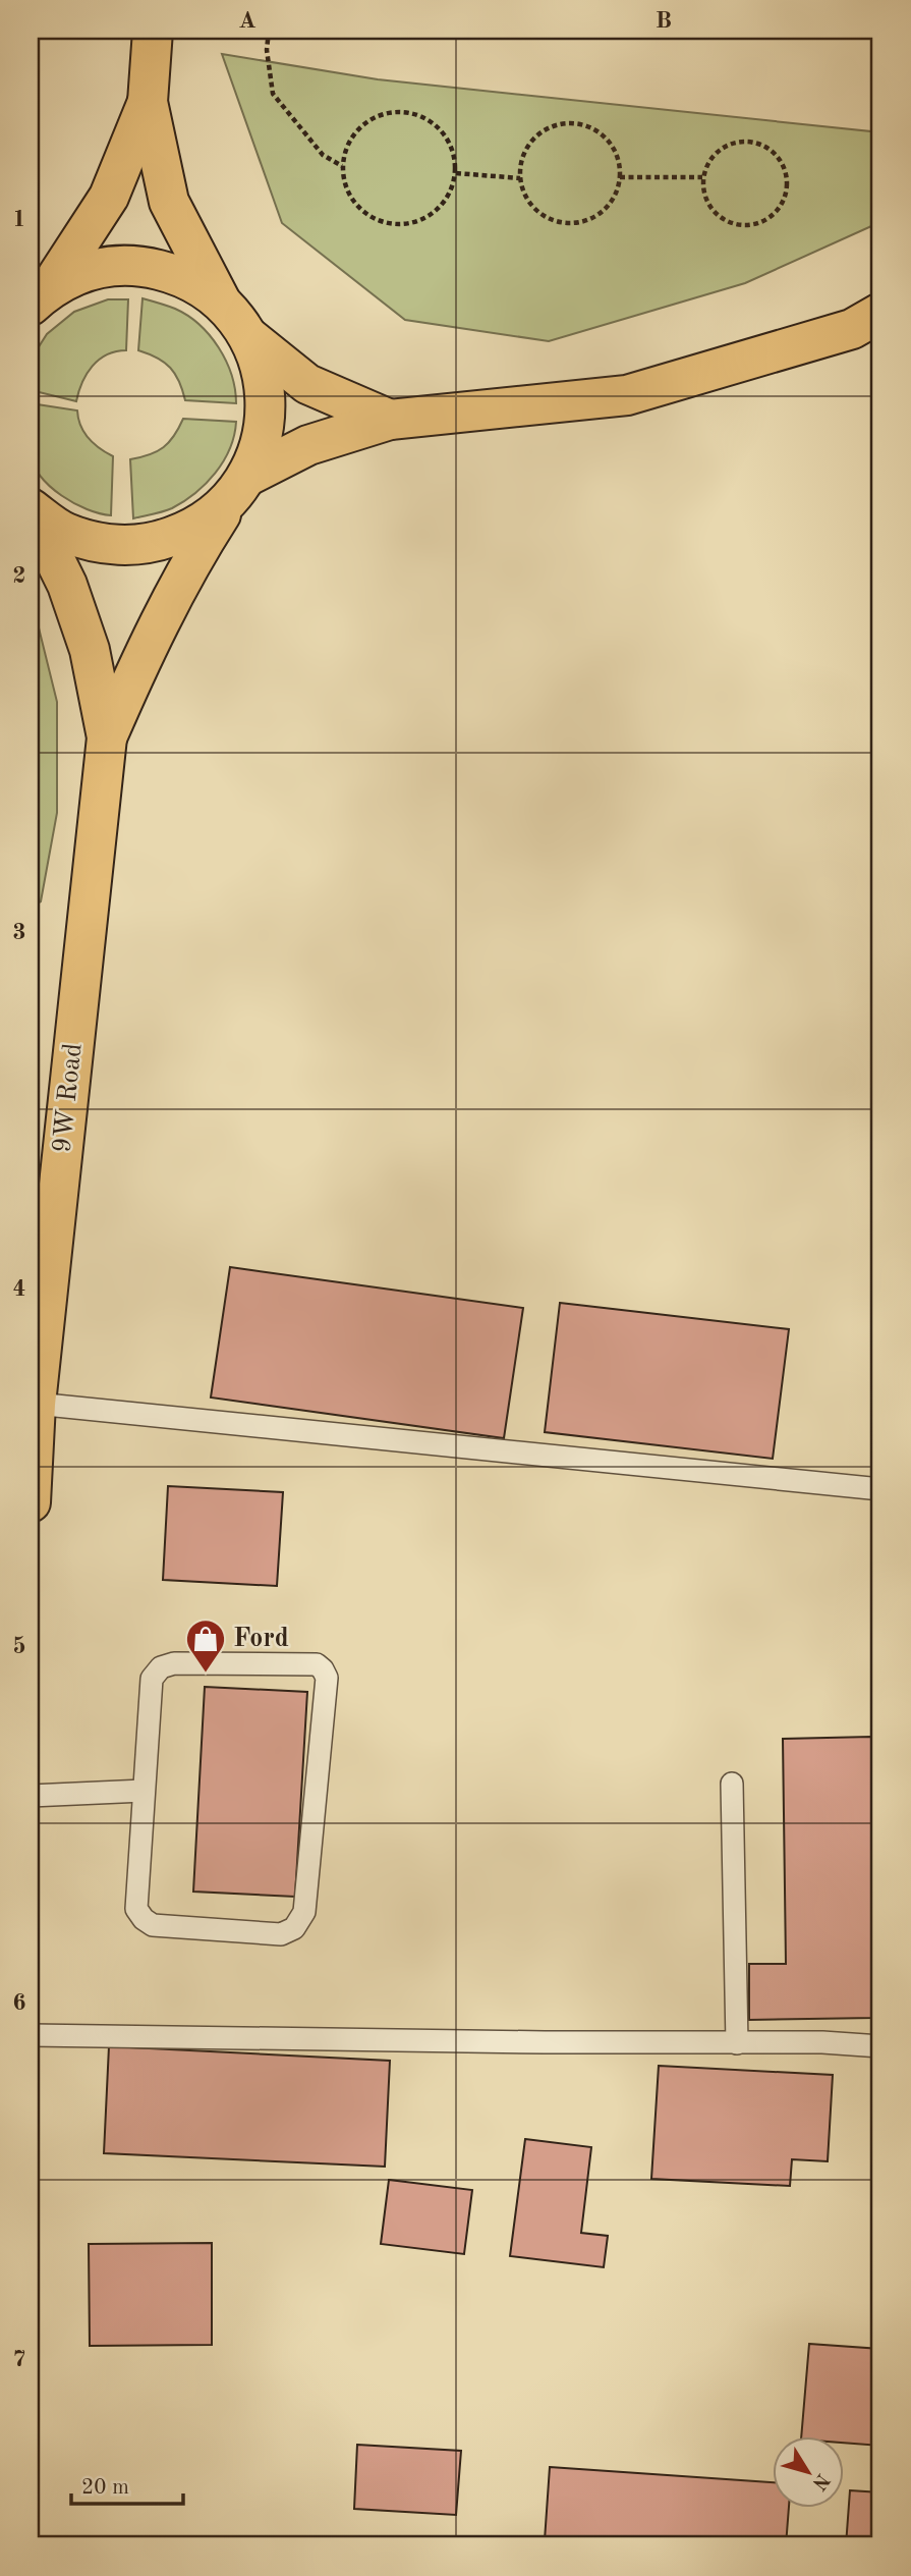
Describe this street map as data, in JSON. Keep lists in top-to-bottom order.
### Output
{
  "streets": {
    "main road": ["9W Road"]
  },
  "places": {
    "shop": ["Ford"]
  },
  "scale_bar": "20 m",
  "north": "bottom right",
  "grid": {
    "columns": ["A", "B"],
    "rows": [
      "1",
      "2",
      "3",
      "4",
      "5",
      "6",
      "7"
    ]
  }
}
